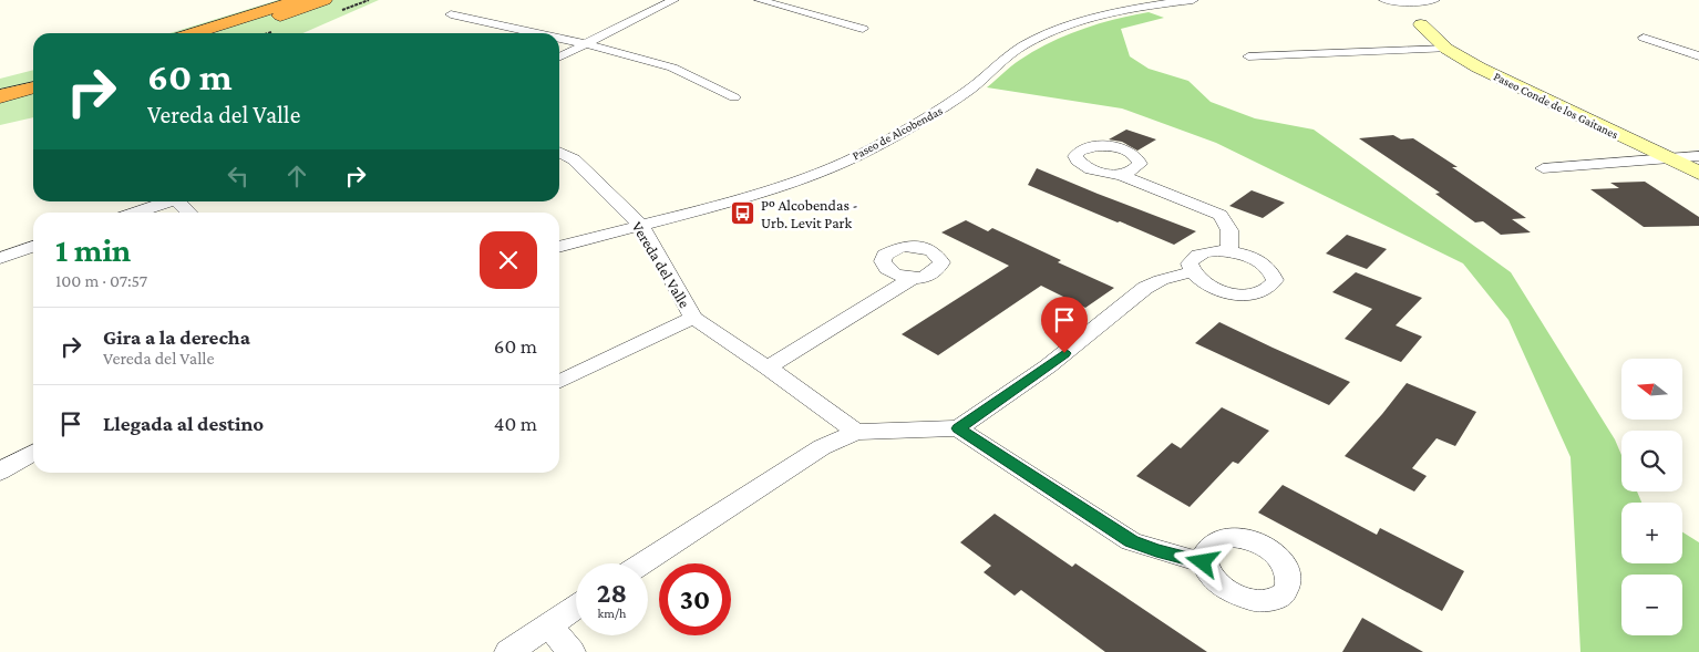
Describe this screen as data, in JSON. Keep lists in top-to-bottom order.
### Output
{
  "streets": {
    "street": ["Paseo Conde de los Gaitanes", "Paseo de Alcobendas", "Vereda del Valle"]
  },
  "crossings": [
    ["Paseo de Alcobendas", "Vereda del Valle"]
  ],
  "places": {
    "bus stop": ["Pº Alcobendas - Urb. Levit Park"]
  },
  "north": "left",
  "page": {
    "turn": ["60 m", "Vereda del Valle"],
    "heading": ["1 min", "100 m · 07:57"],
    "list": [
      {
        "name": "Gira a la derecha",
        "note": "Vereda del Valle",
        "value": "60 m"
      },
      {
        "name": "Llegada al destino",
        "value": "40 m"
      }
    ],
    "map_buttons": ["+", "−"],
    "speed": "28 km/h",
    "limit": "30"
  }
}
